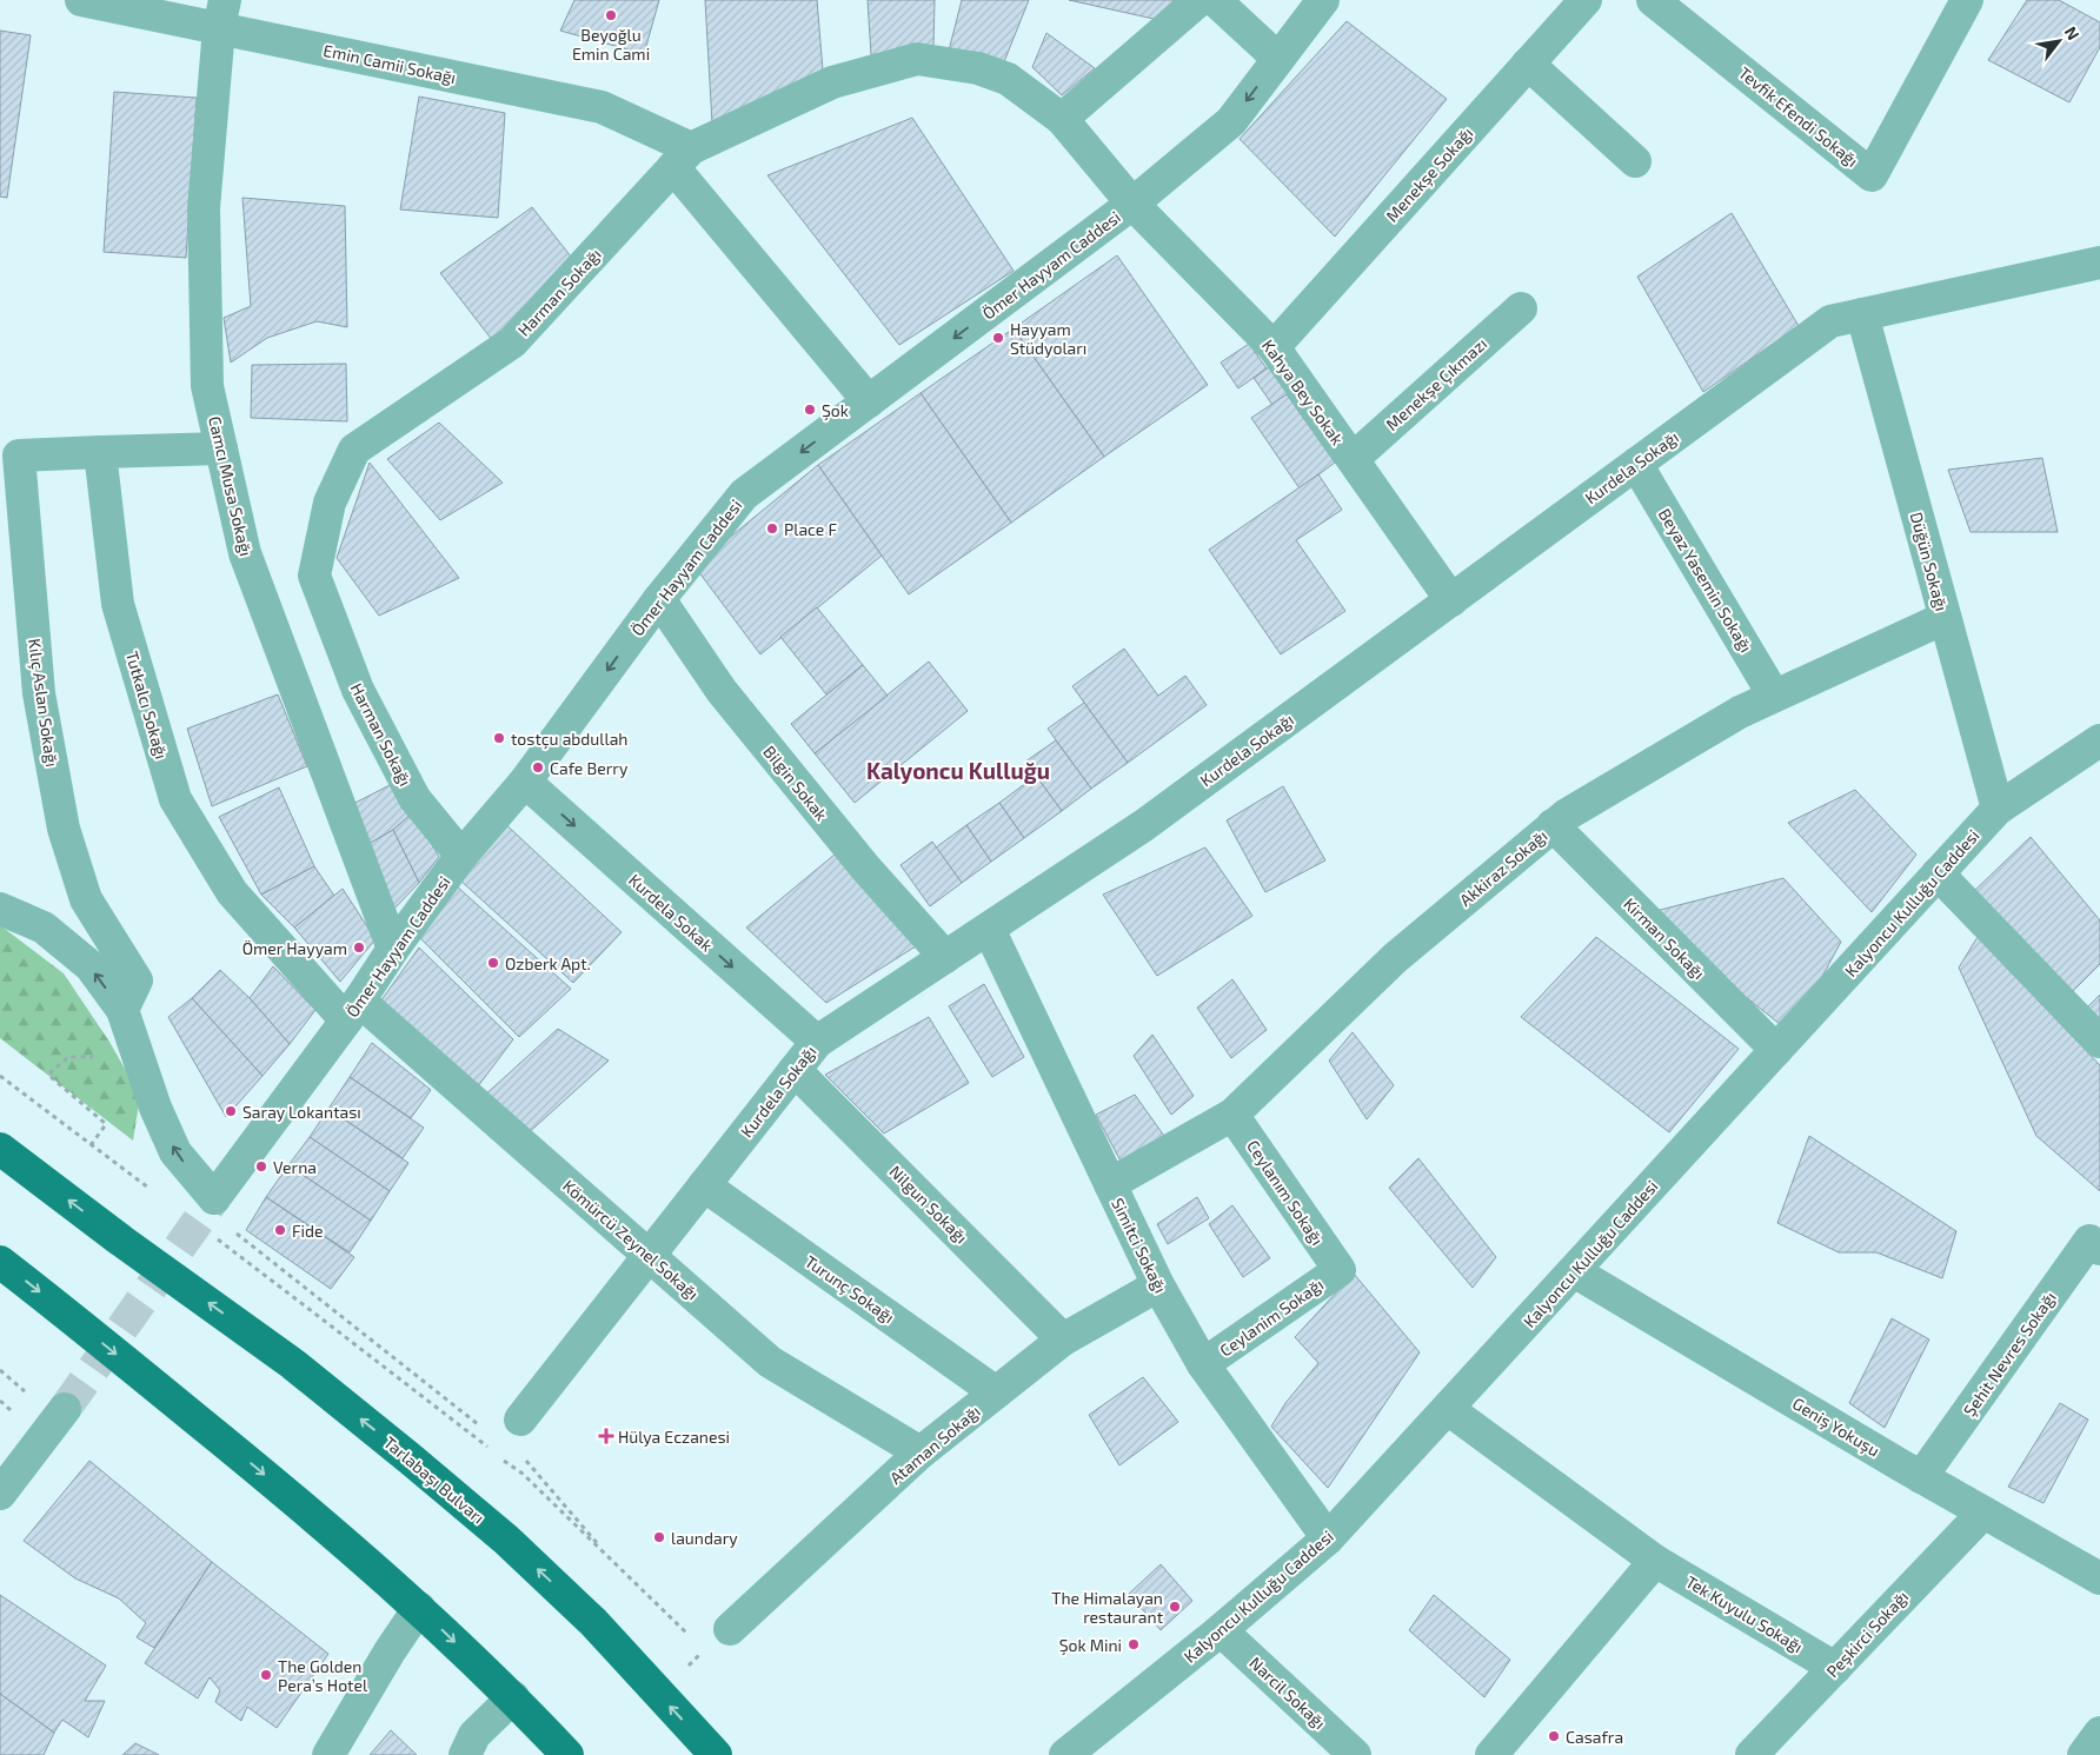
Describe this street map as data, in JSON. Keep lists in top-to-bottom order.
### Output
{
  "streets": {
    "main road": ["Tarlabaşı Bulvarı"],
    "street": [
      "Emin Camii Sokağı",
      "Tevfik Efendi Sokağı",
      "Menekşe Sokağı",
      "Ömer Hayyam Caddesi",
      "Harman Sokağı",
      "Menekşe Çıkmazı",
      "Kahya Bey Sokak",
      "Kurdela Sokağı",
      "Camcı Musa Sokağı",
      "Düğün Sokağı",
      "Beyaz Yasemin Sokağı",
      "Kılıç Aslan Sokağı",
      "Tutkalcı Sokağı",
      "Bilgin Sokak",
      "Akkiraz Sokağı",
      "Kalyoncu Kulluğu Caddesi",
      "Kurdela Sokak",
      "Kirman Sokağı",
      "Ceylanım Sokağı",
      "Nilgun Sokağı",
      "Kömürcü Zeynel Sokağı",
      "Simitci Sokağı",
      "Turunç Sokağı",
      "Ceylanim Sokağı",
      "Şehit Nevres Sokağı",
      "Geniş Yokuşu",
      "Ataman Sokağı",
      "Tek Kuyulu Sokağı",
      "Peşkirci Sokağı",
      "Narcil Sokağı"
    ]
  },
  "crossings": [
    ["Emin Camii Sokağı", "Harman Sokağı"],
    ["Emin Camii Sokağı", "Camcı Musa Sokağı"],
    ["Menekşe Sokağı", "Kahya Bey Sokak"],
    ["Ömer Hayyam Caddesi", "Harman Sokağı"],
    ["Ömer Hayyam Caddesi", "Kahya Bey Sokak"],
    ["Ömer Hayyam Caddesi", "Camcı Musa Sokağı"],
    ["Ömer Hayyam Caddesi", "Kılıç Aslan Sokağı"],
    ["Ömer Hayyam Caddesi", "Tutkalcı Sokağı"],
    ["Ömer Hayyam Caddesi", "Bilgin Sokak"],
    ["Ömer Hayyam Caddesi", "Kurdela Sokak"],
    ["Ömer Hayyam Caddesi", "Kömürcü Zeynel Sokağı"],
    ["Harman Sokağı", "Kahya Bey Sokak"],
    ["Menekşe Çıkmazı", "Kahya Bey Sokak"],
    ["Kahya Bey Sokak", "Kurdela Sokağı"],
    ["Kurdela Sokağı", "Düğün Sokağı"],
    ["Kurdela Sokağı", "Beyaz Yasemin Sokağı"],
    ["Kurdela Sokağı", "Bilgin Sokak"],
    ["Kurdela Sokağı", "Kurdela Sokak"],
    ["Kurdela Sokağı", "Nilgun Sokağı"],
    ["Kurdela Sokağı", "Kömürcü Zeynel Sokağı"],
    ["Kurdela Sokağı", "Simitci Sokağı"],
    ["Kurdela Sokağı", "Turunç Sokağı"],
    ["Düğün Sokağı", "Akkiraz Sokağı"],
    ["Düğün Sokağı", "Kalyoncu Kulluğu Caddesi"],
    ["Beyaz Yasemin Sokağı", "Akkiraz Sokağı"],
    ["Kılıç Aslan Sokağı", "Tutkalcı Sokağı"],
    ["Tutkalcı Sokağı", "Kömürcü Zeynel Sokağı"],
    ["Akkiraz Sokağı", "Kirman Sokağı"],
    ["Akkiraz Sokağı", "Ceylanım Sokağı"],
    ["Akkiraz Sokağı", "Simitci Sokağı"],
    ["Kalyoncu Kulluğu Caddesi", "Kirman Sokağı"],
    ["Kalyoncu Kulluğu Caddesi", "Simitci Sokağı"],
    ["Kalyoncu Kulluğu Caddesi", "Geniş Yokuşu"],
    ["Kalyoncu Kulluğu Caddesi", "Tek Kuyulu Sokağı"],
    ["Kalyoncu Kulluğu Caddesi", "Narcil Sokağı"],
    ["Ceylanım Sokağı", "Ceylanim Sokağı"],
    ["Nilgun Sokağı", "Ataman Sokağı"],
    ["Kömürcü Zeynel Sokağı", "Ataman Sokağı"],
    ["Simitci Sokağı", "Ceylanim Sokağı"],
    ["Simitci Sokağı", "Ataman Sokağı"],
    ["Turunç Sokağı", "Ataman Sokağı"],
    ["Şehit Nevres Sokağı", "Geniş Yokuşu"],
    ["Geniş Yokuşu", "Peşkirci Sokağı"],
    ["Tek Kuyulu Sokağı", "Peşkirci Sokağı"]
  ],
  "one_way": ["Ömer Hayyam Caddesi", "Kurdela Sokak"],
  "districts": ["Kalyoncu Kulluğu"],
  "places": {
    "other": [
      "Beyoğlu Emin Cami",
      "Hayyam Stüdyoları",
      "Şok",
      "Place F",
      "tostçu abdullah",
      "Cafe Berry",
      "Ömer Hayyam",
      "Ozberk Apt.",
      "Saray Lokantası",
      "Verna",
      "Fide",
      "laundary",
      "The Himalayan restaurant",
      "Şok Mini",
      "The Golden Pera’s Hotel",
      "Casafra"
    ],
    "health": ["Hülya Eczanesi"]
  },
  "north": "top right"
}
